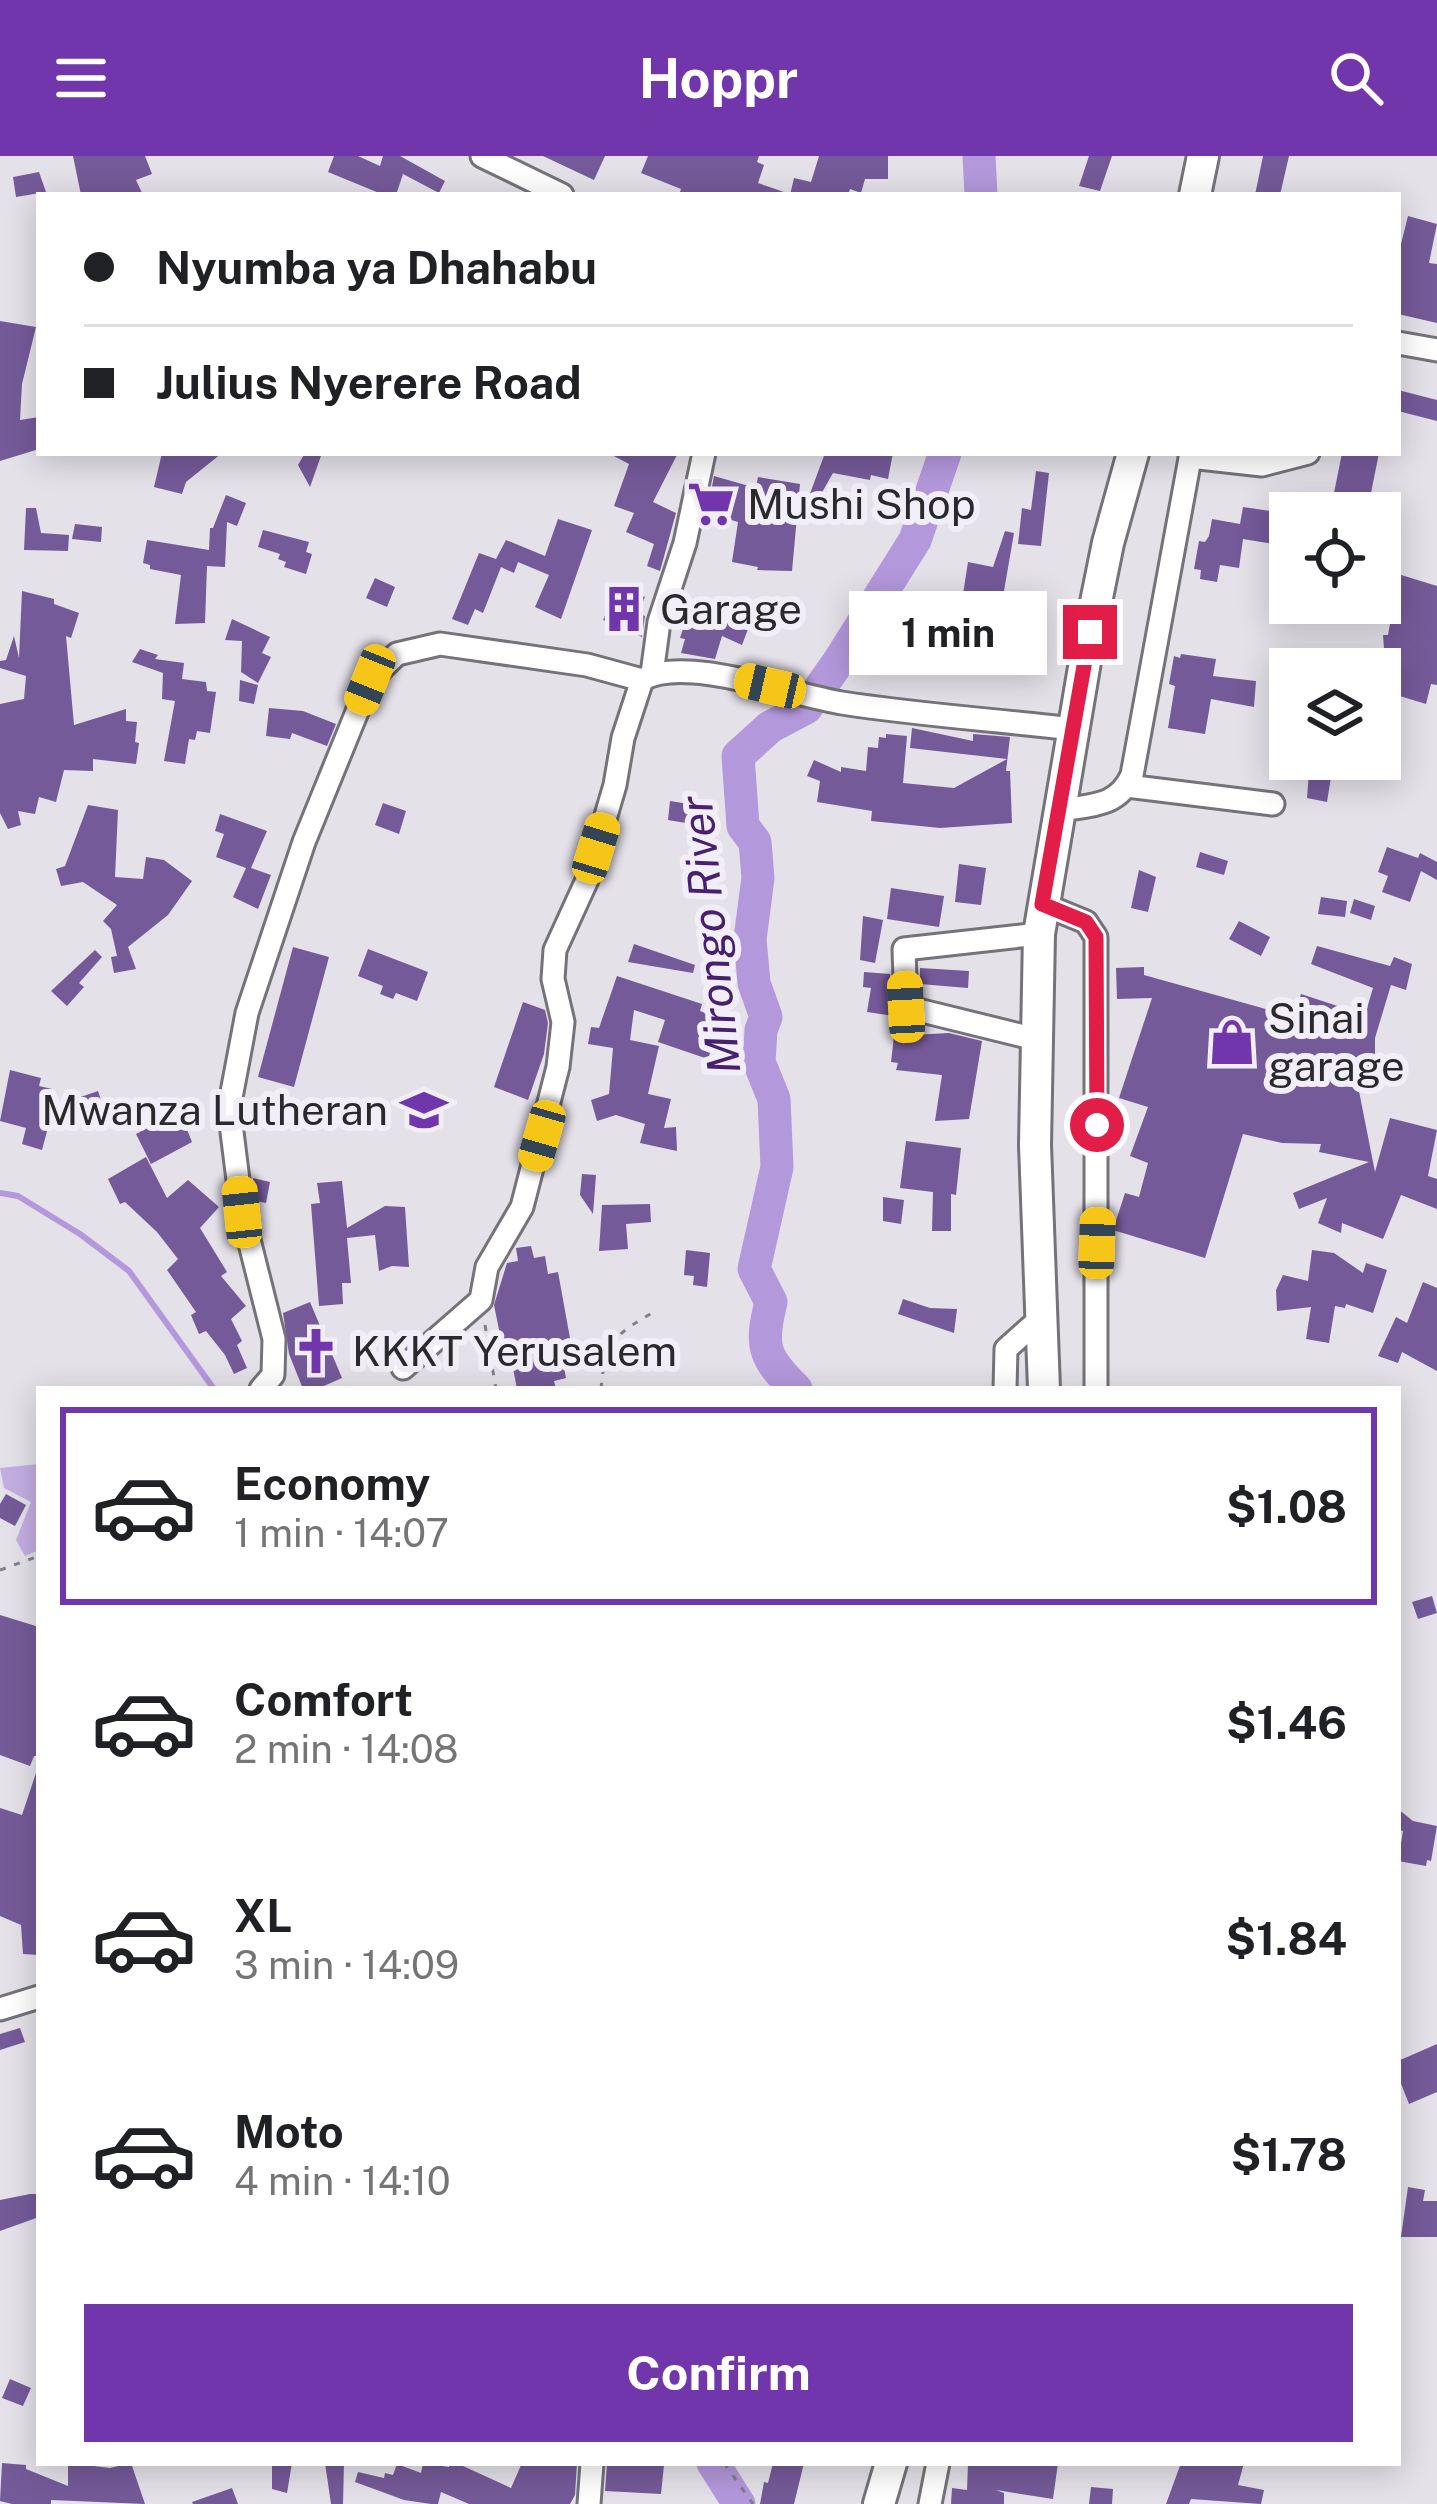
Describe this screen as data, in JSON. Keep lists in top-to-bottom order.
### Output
{
  "water": ["Mirongo River"],
  "places": {
    "supermarket": ["Mushi Shop"],
    "building": ["Garage"],
    "shop": ["Sinai garage"],
    "school or university": ["Mwanza Lutheran"],
    "church": ["KKKT Yerusalem"]
  },
  "page": {
    "header": "Hoppr",
    "banner": ["Nyumba ya Dhahabu", "Julius Nyerere Road"],
    "bubble": "1 min",
    "list": [
      {
        "name": "Economy",
        "note": "1 min · 14:07",
        "value": "$1.08"
      },
      {
        "name": "Comfort",
        "note": "2 min · 14:08",
        "value": "$1.46"
      },
      {
        "name": "XL",
        "note": "3 min · 14:09",
        "value": "$1.84"
      },
      {
        "name": "Moto",
        "note": "4 min · 14:10",
        "value": "$1.78"
      }
    ],
    "buttons": "Confirm"
  }
}
